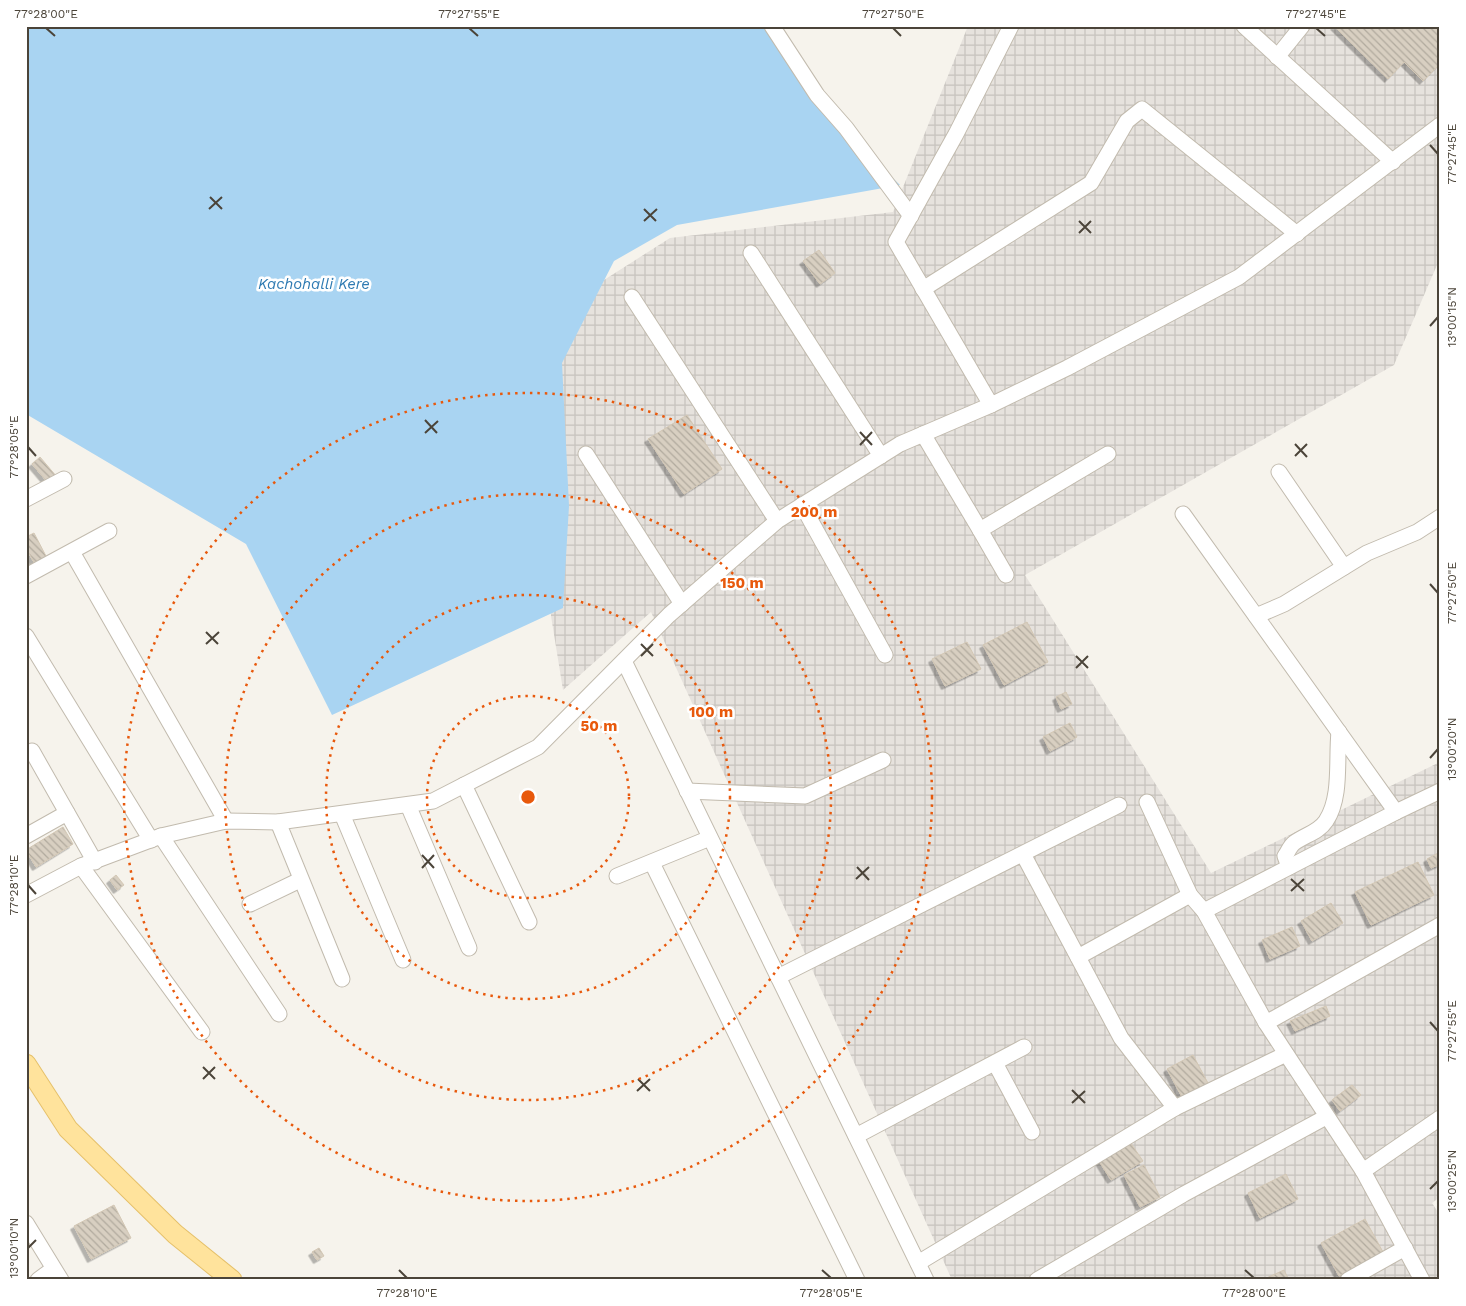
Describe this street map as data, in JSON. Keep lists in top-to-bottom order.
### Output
{
  "water": ["Kachohalli Kere"],
  "coordinates": [
    "77°28'00\"E",
    "77°27'55\"E",
    "77°27'50\"E",
    "77°27'45\"E",
    "13°00'15\"N",
    "77°28'05\"E",
    "13°00'20\"N",
    "77°28'10\"E",
    "13°00'25\"N",
    "13°00'10\"N"
  ],
  "rings": [
    "200 m",
    "150 m",
    "100 m",
    "50 m"
  ]
}
